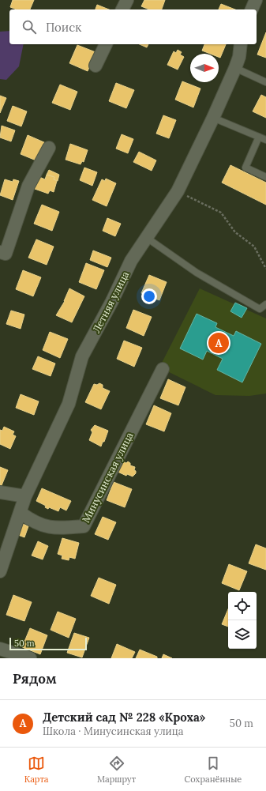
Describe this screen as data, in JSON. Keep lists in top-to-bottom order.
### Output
{
  "streets": {
    "street": ["Летняя улица", "Минусинская улица"]
  },
  "crossings": [
    ["Летняя улица", "Минусинская улица"]
  ],
  "scale_bar": "50 m",
  "north": "right",
  "page": {
    "search": "Поиск",
    "pins": "A",
    "scale": "50 m",
    "heading": "Рядом",
    "list": [
      {
        "mark": "A",
        "name": "Детский сад № 228 «Кроха»",
        "note": "Школа · Минусинская улица",
        "value": "50 m"
      }
    ],
    "nav": ["Карта", "Маршрут", "Сохранённые"]
  }
}
